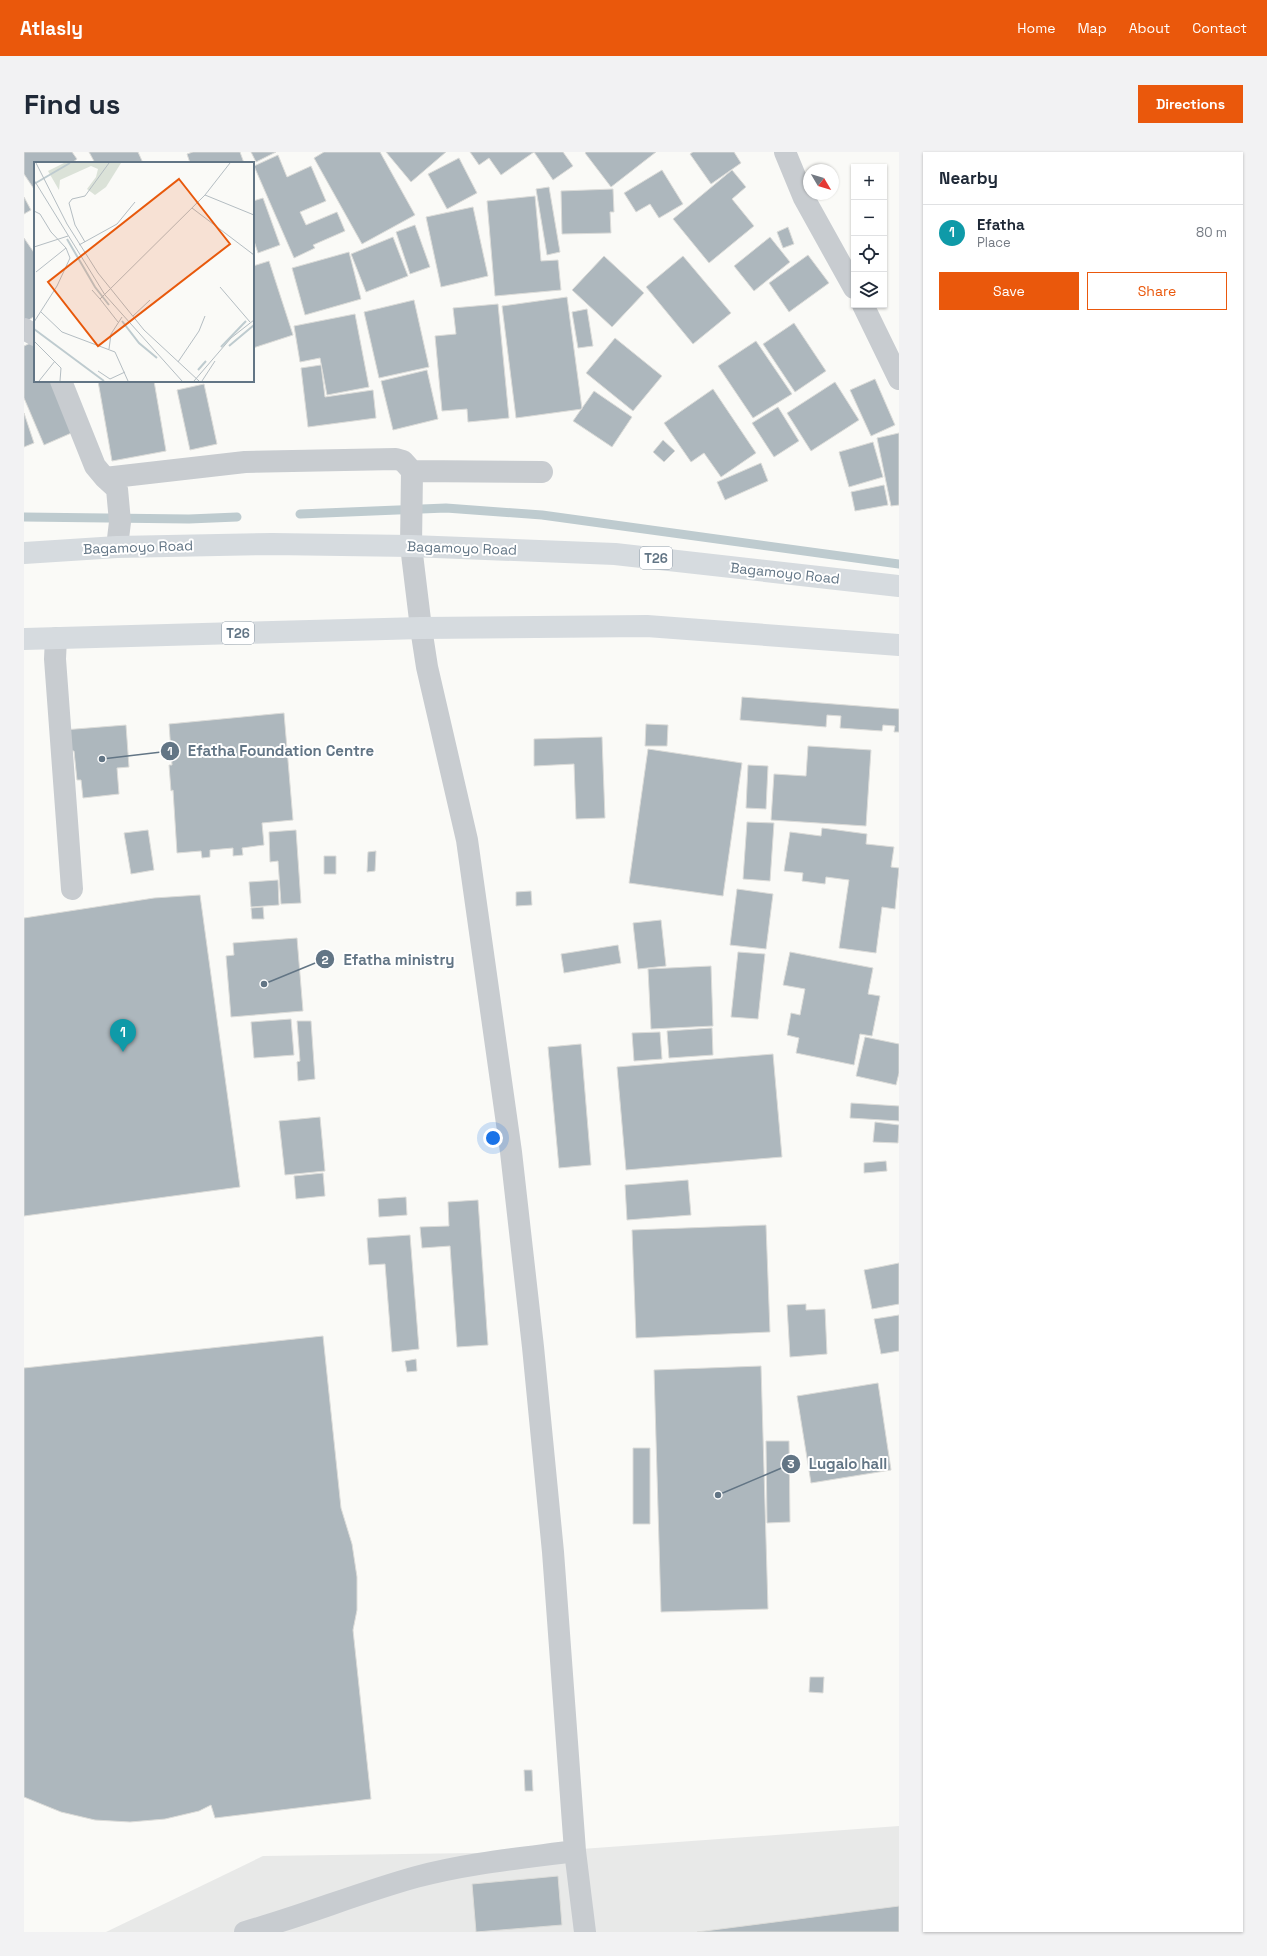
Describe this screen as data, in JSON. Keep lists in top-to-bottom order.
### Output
{
  "streets": {
    "highway": ["Bagamoyo Road", "T26"]
  },
  "places": ["Efatha Foundation Centre", "Efatha ministry", "Lugalo hall"],
  "north": "bottom right",
  "page": {
    "header": "Atlasly",
    "nav": [
      "Home",
      "Map",
      "About",
      "Contact"
    ],
    "buttons": [
      "Directions",
      ["Save", "Share"]
    ],
    "title": "Find us",
    "heading": "Nearby",
    "map_buttons": ["+", "−"],
    "list": [
      {
        "mark": "1",
        "name": "Efatha",
        "note": "Place",
        "value": "80 m"
      }
    ],
    "pins": "1"
  }
}
